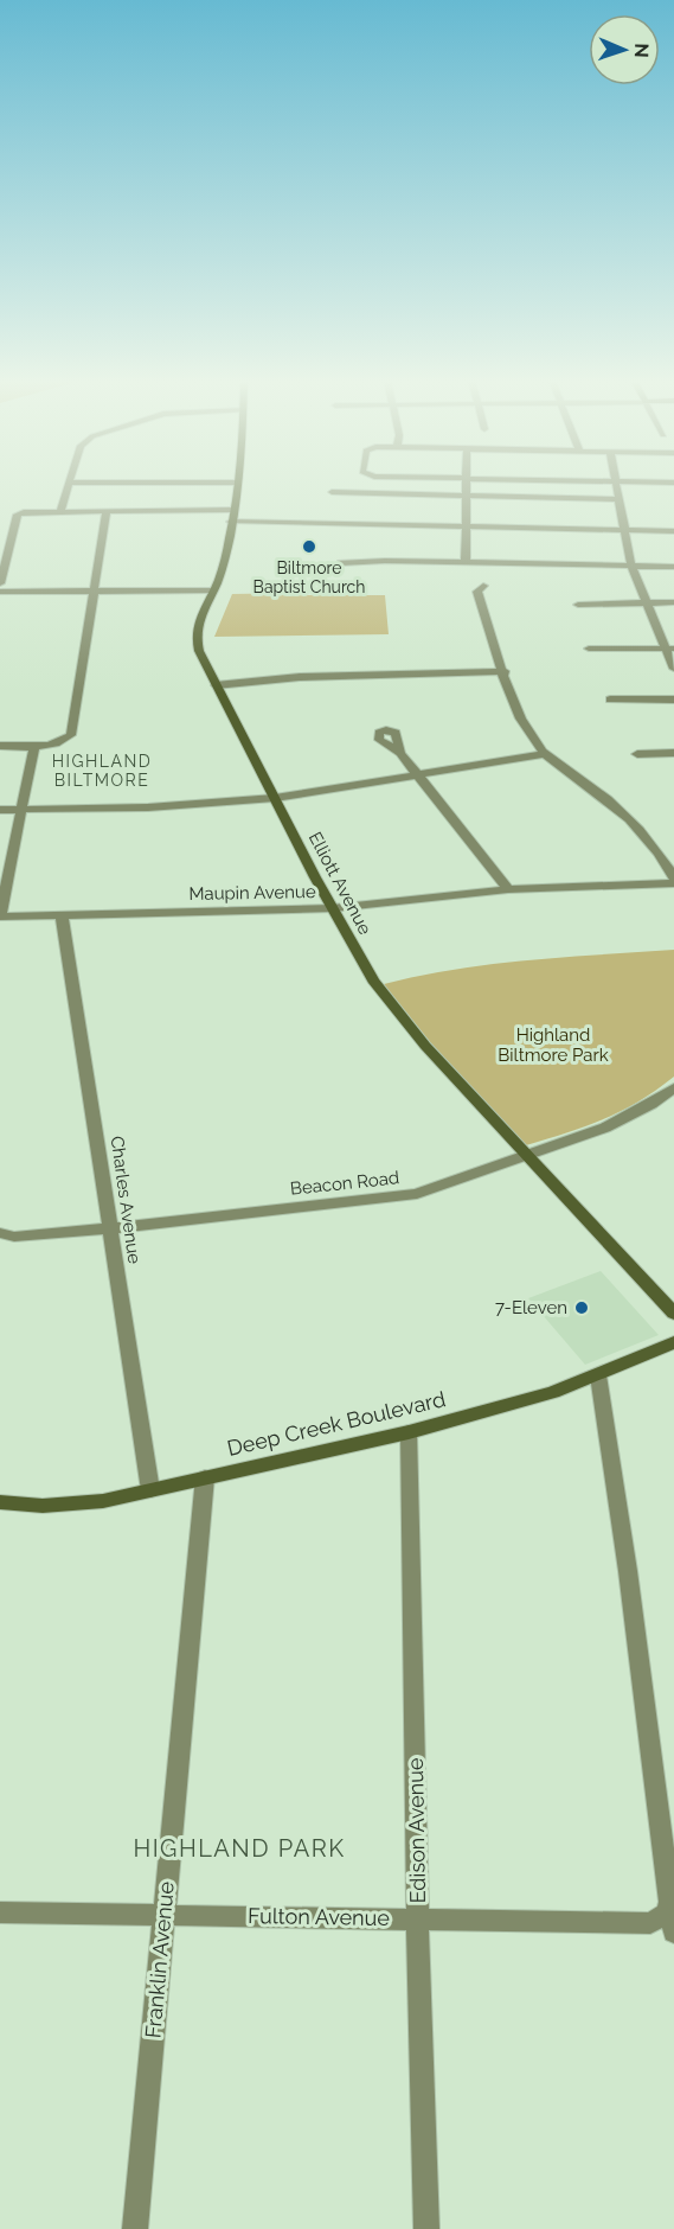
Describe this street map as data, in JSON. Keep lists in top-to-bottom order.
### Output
{
  "streets": {
    "street": [
      "Elliott Avenue",
      "Maupin Avenue",
      "Beacon Road",
      "Charles Avenue",
      "Deep Creek Boulevard",
      "Edison Avenue",
      "Fulton Avenue",
      "Franklin Avenue"
    ]
  },
  "crossings": [
    ["Elliott Avenue", "Maupin Avenue"],
    ["Elliott Avenue", "Beacon Road"],
    ["Maupin Avenue", "Charles Avenue"],
    ["Beacon Road", "Charles Avenue"],
    ["Charles Avenue", "Deep Creek Boulevard"],
    ["Deep Creek Boulevard", "Edison Avenue"],
    ["Deep Creek Boulevard", "Franklin Avenue"],
    ["Edison Avenue", "Fulton Avenue"],
    ["Fulton Avenue", "Franklin Avenue"]
  ],
  "districts": ["HIGHLAND BILTMORE", "HIGHLAND PARK"],
  "parks": ["Highland Biltmore Park"],
  "places": ["Biltmore Baptist Church", "7-Eleven"],
  "north": "right"
}
